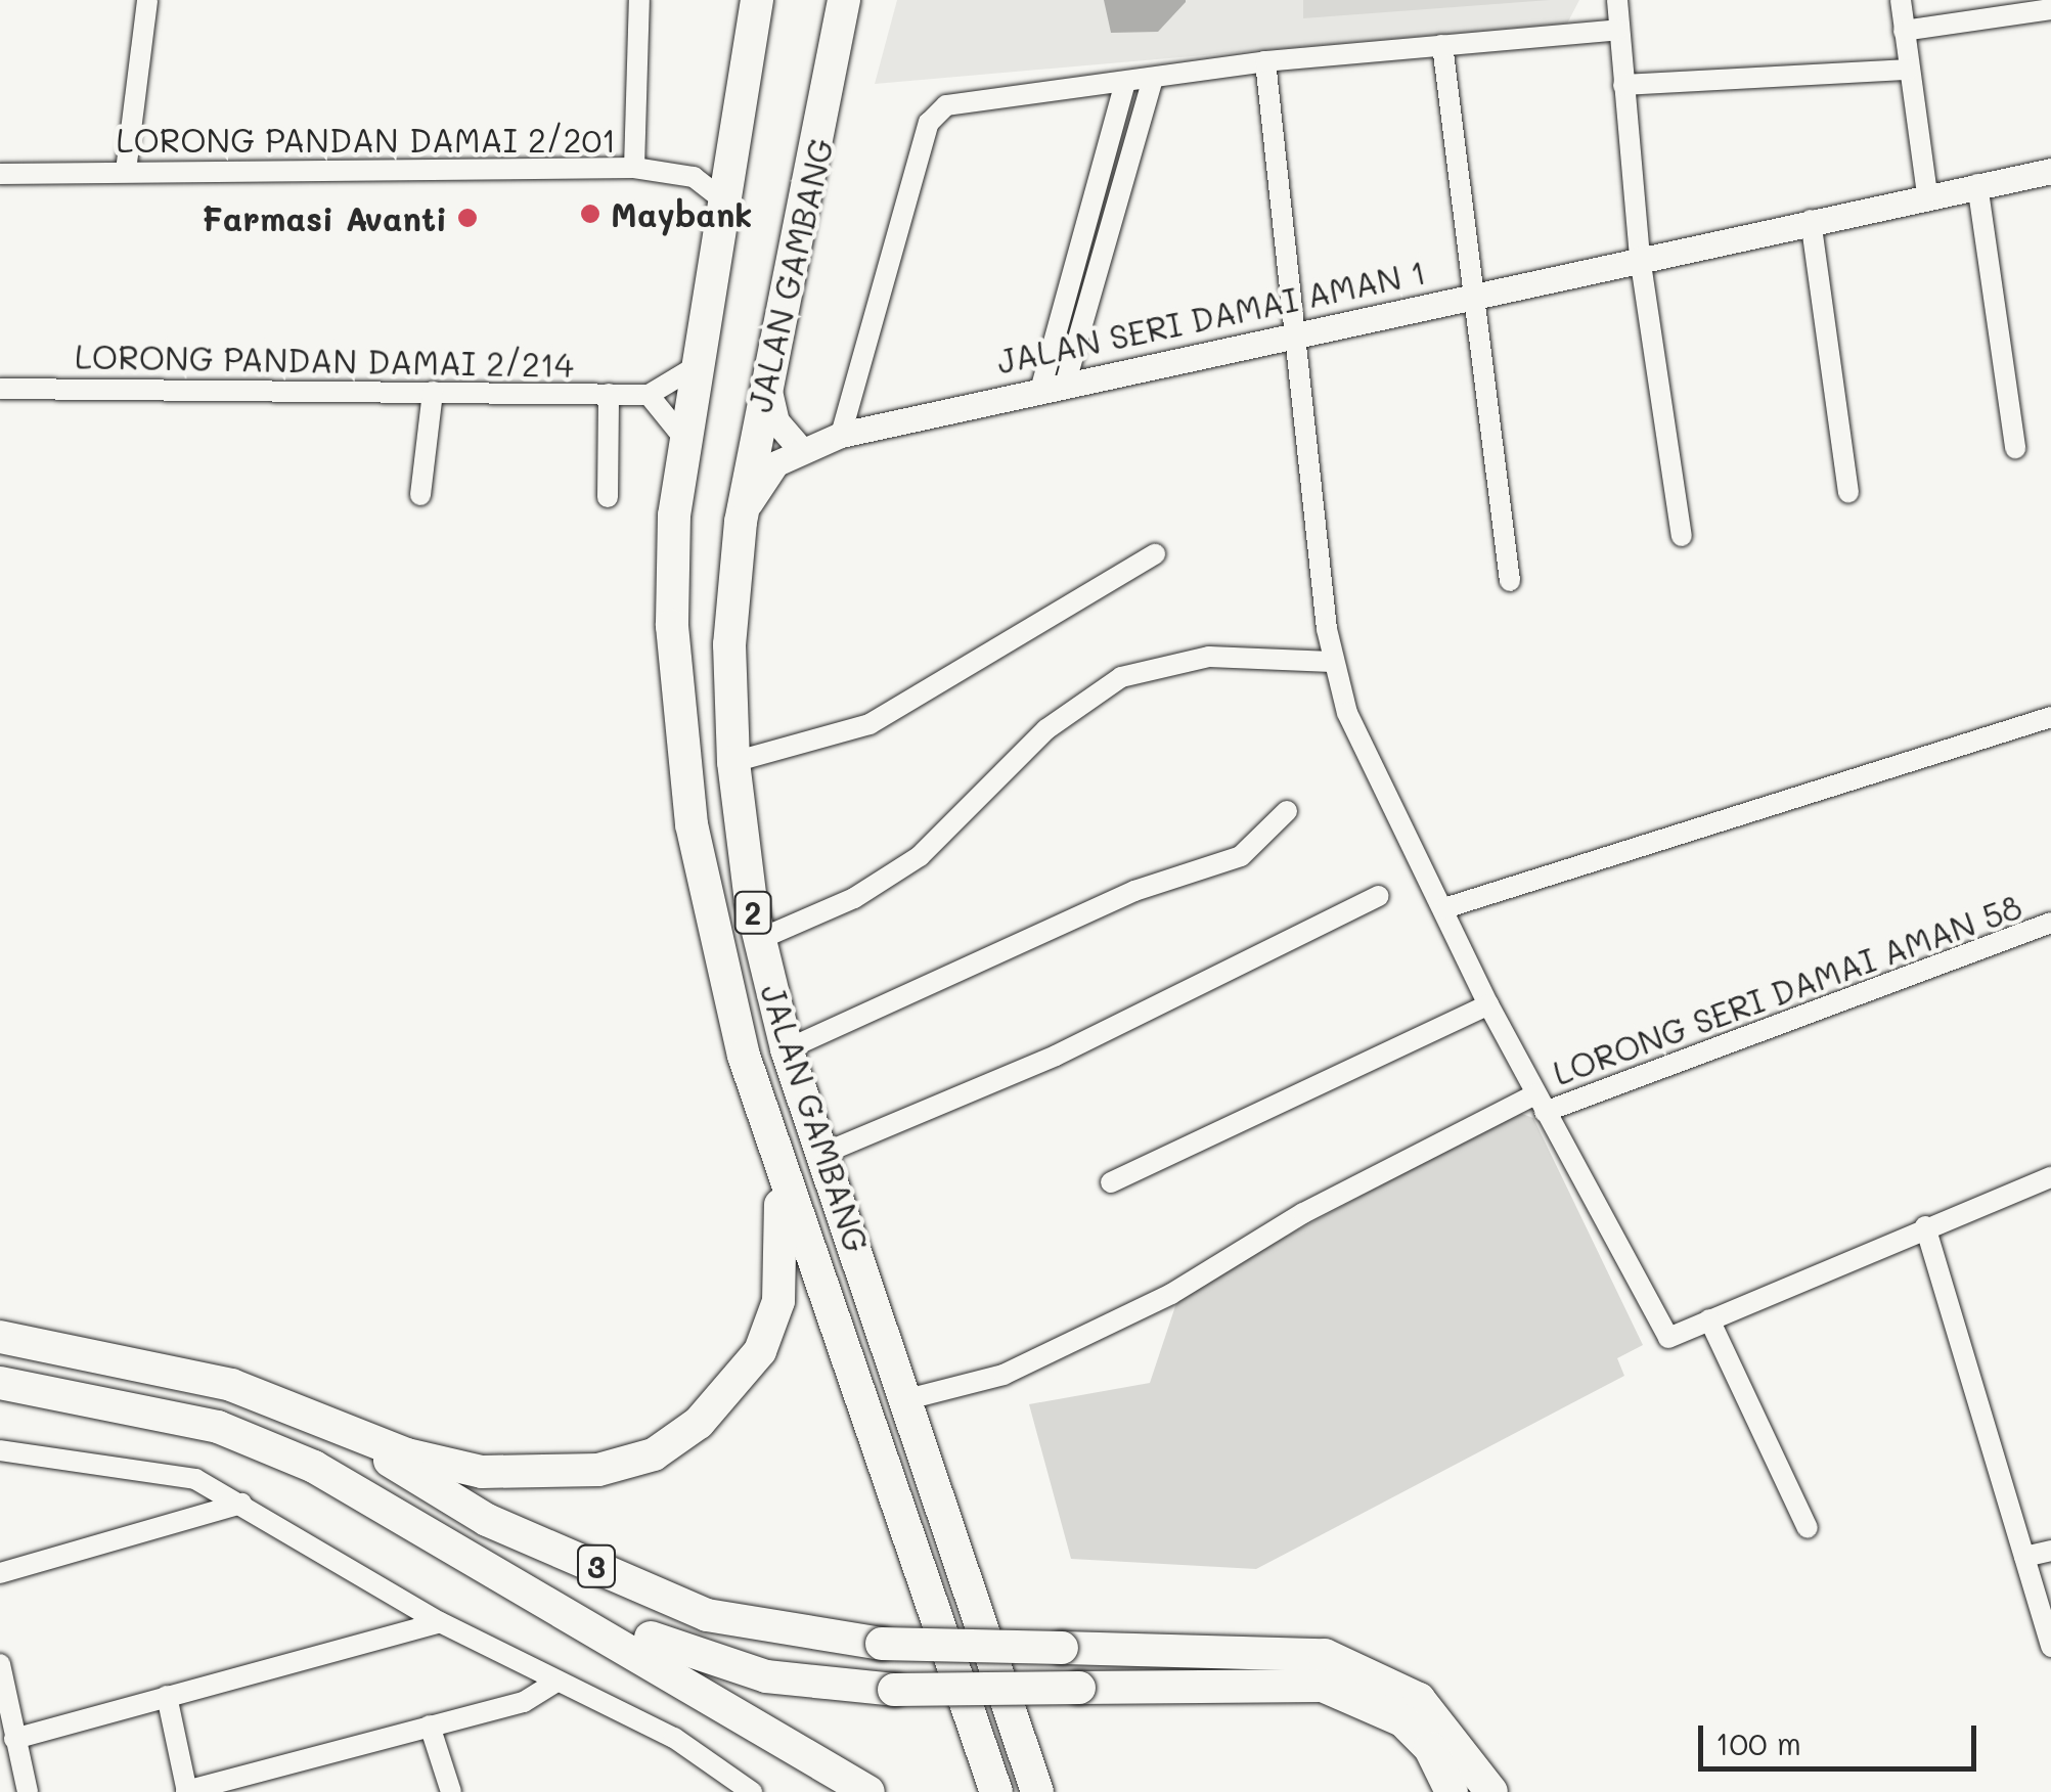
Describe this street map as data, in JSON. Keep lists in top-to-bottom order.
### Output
{
  "streets": {
    "highway": ["JALAN GAMBANG", "2", "3"],
    "street": [
      "LORONG PANDAN DAMAI 2/201",
      "JALAN SERI DAMAI AMAN 1",
      "LORONG PANDAN DAMAI 2/214",
      "LORONG SERI DAMAI AMAN 58"
    ]
  },
  "crossings": [
    ["LORONG PANDAN DAMAI 2/201", "JALAN GAMBANG"],
    ["JALAN GAMBANG", "JALAN SERI DAMAI AMAN 1"],
    ["JALAN GAMBANG", "LORONG SERI DAMAI AMAN 58"]
  ],
  "places": ["Maybank", "Farmasi Avanti"],
  "scale_bar": "100 m"
}
